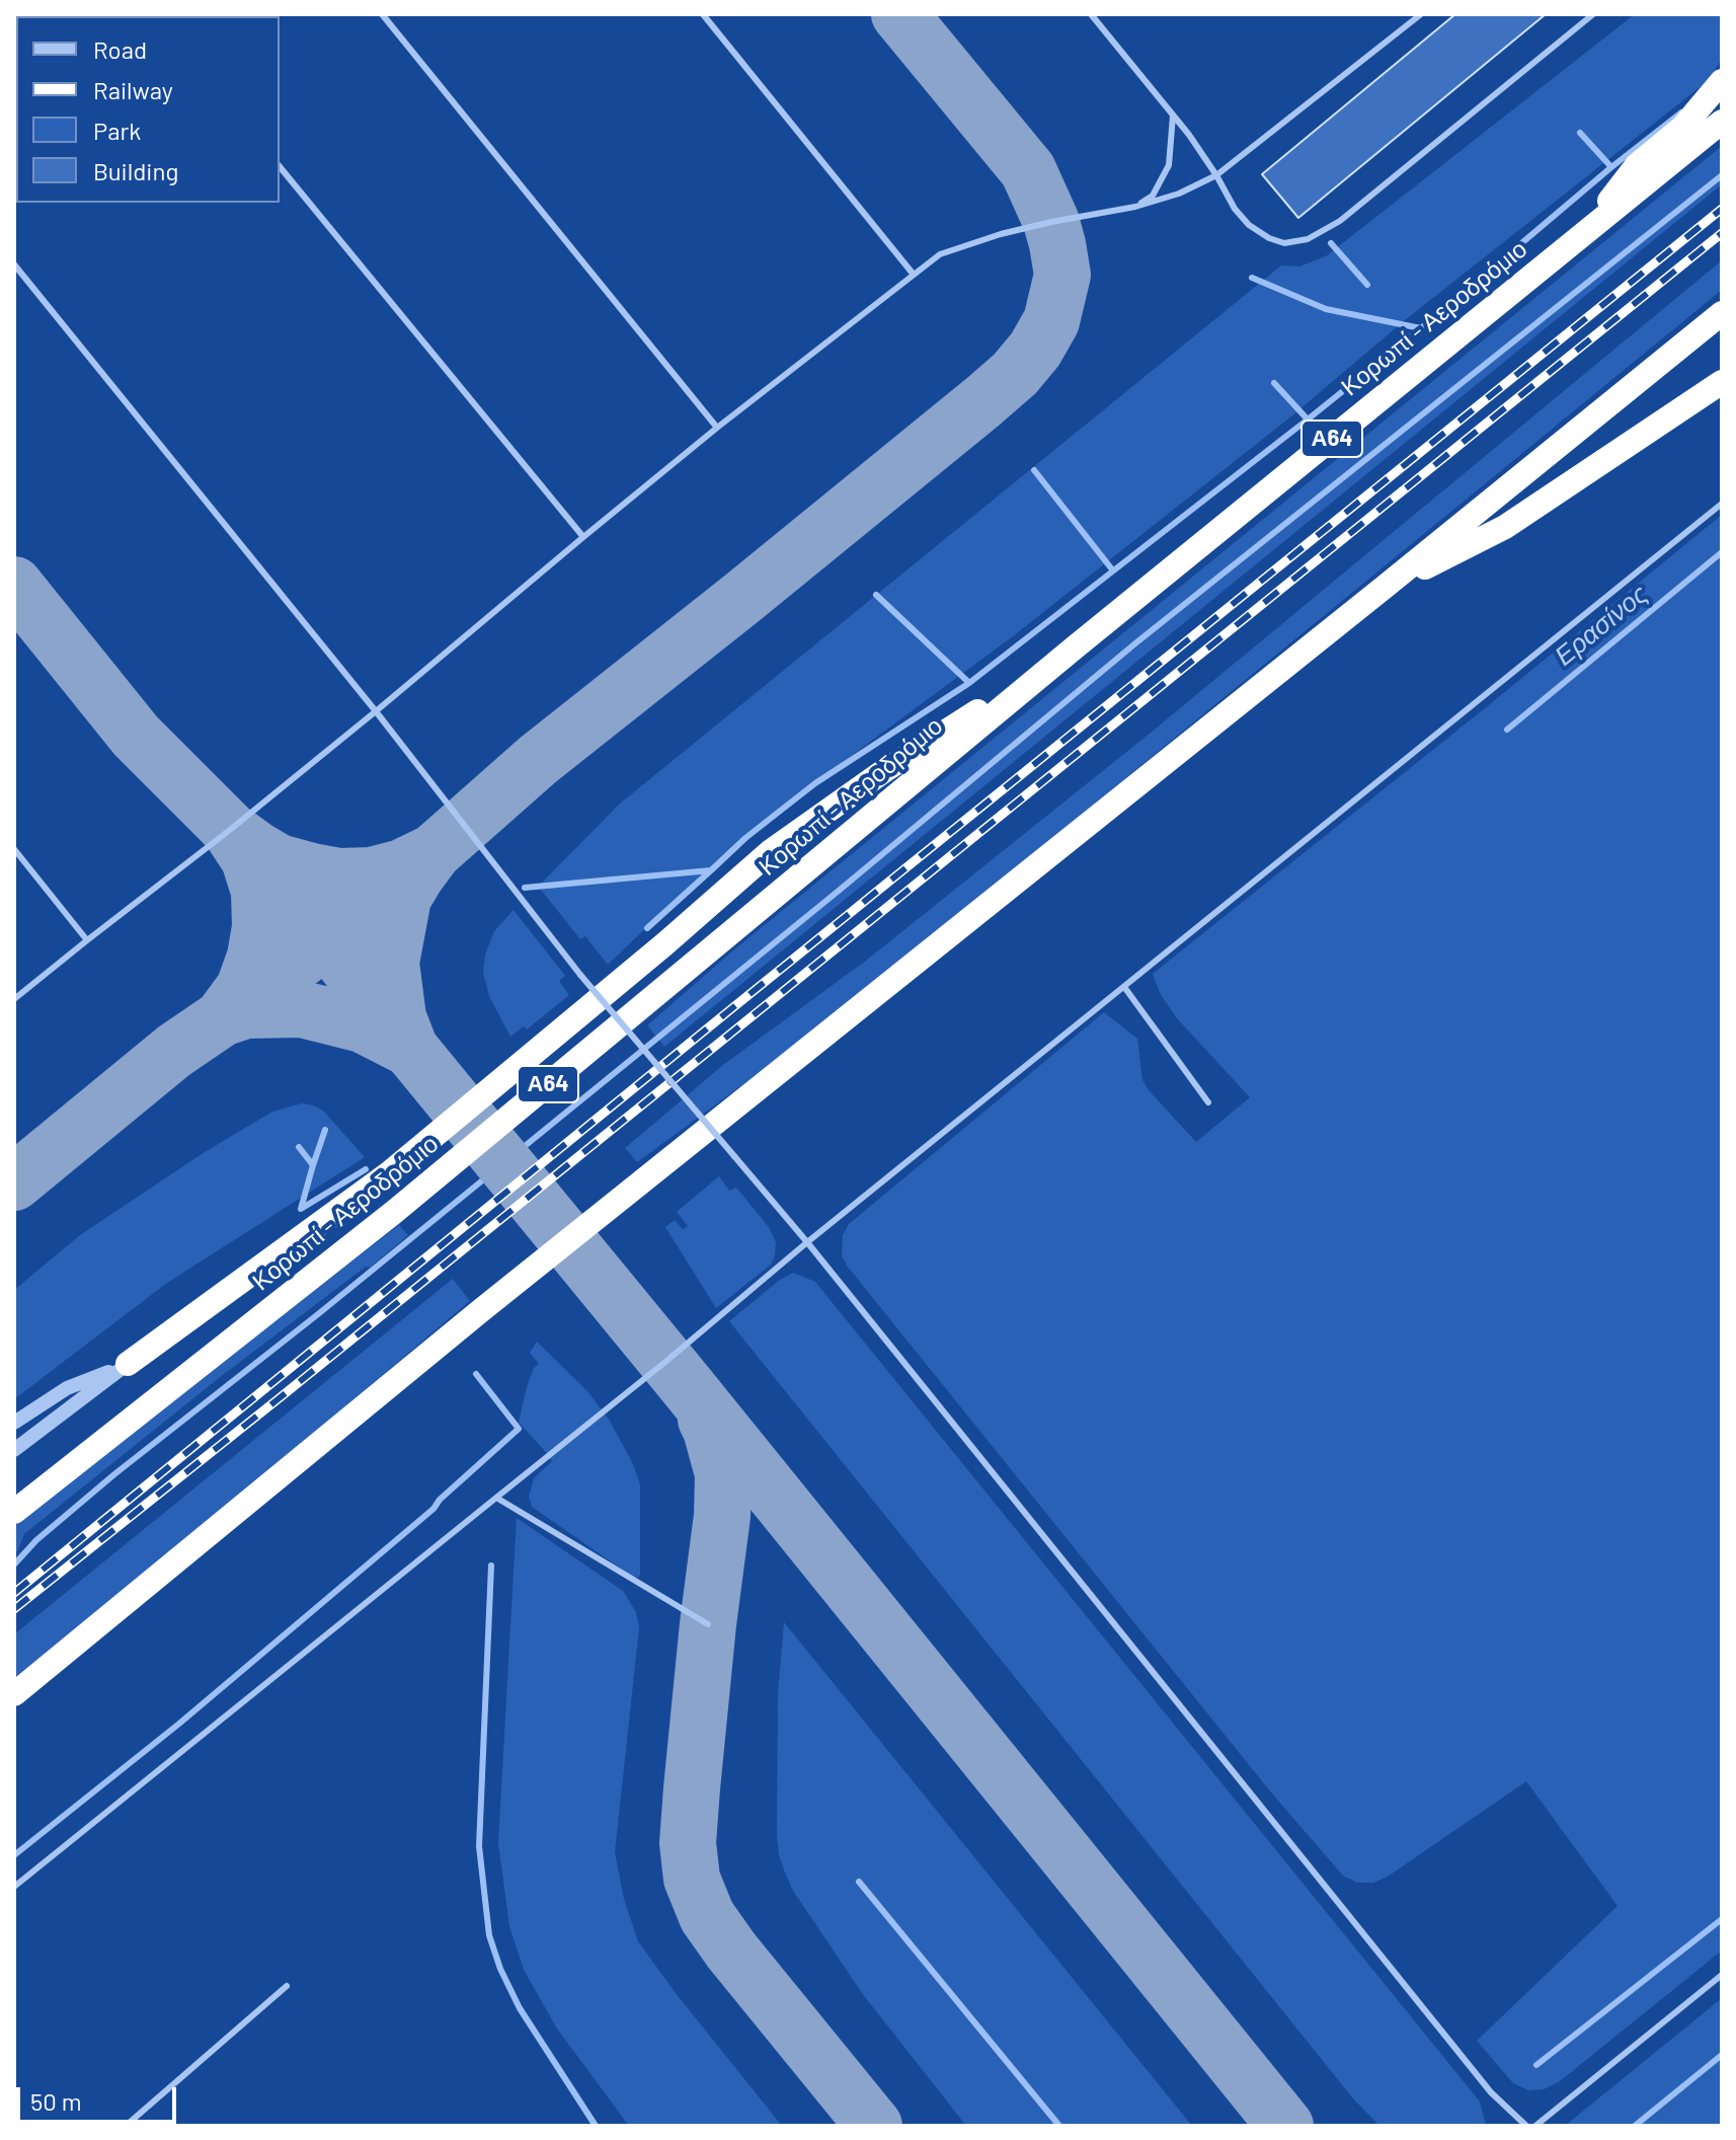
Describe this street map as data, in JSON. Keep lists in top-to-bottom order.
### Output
{
  "streets": {
    "highway": ["Κορωπί - Αεροδρόμιο", "Α64"]
  },
  "water": ["Ερασίνος"],
  "legend": [
    "Road",
    "Railway",
    "Park",
    "Building"
  ],
  "scale_bar": "50 m"
}
